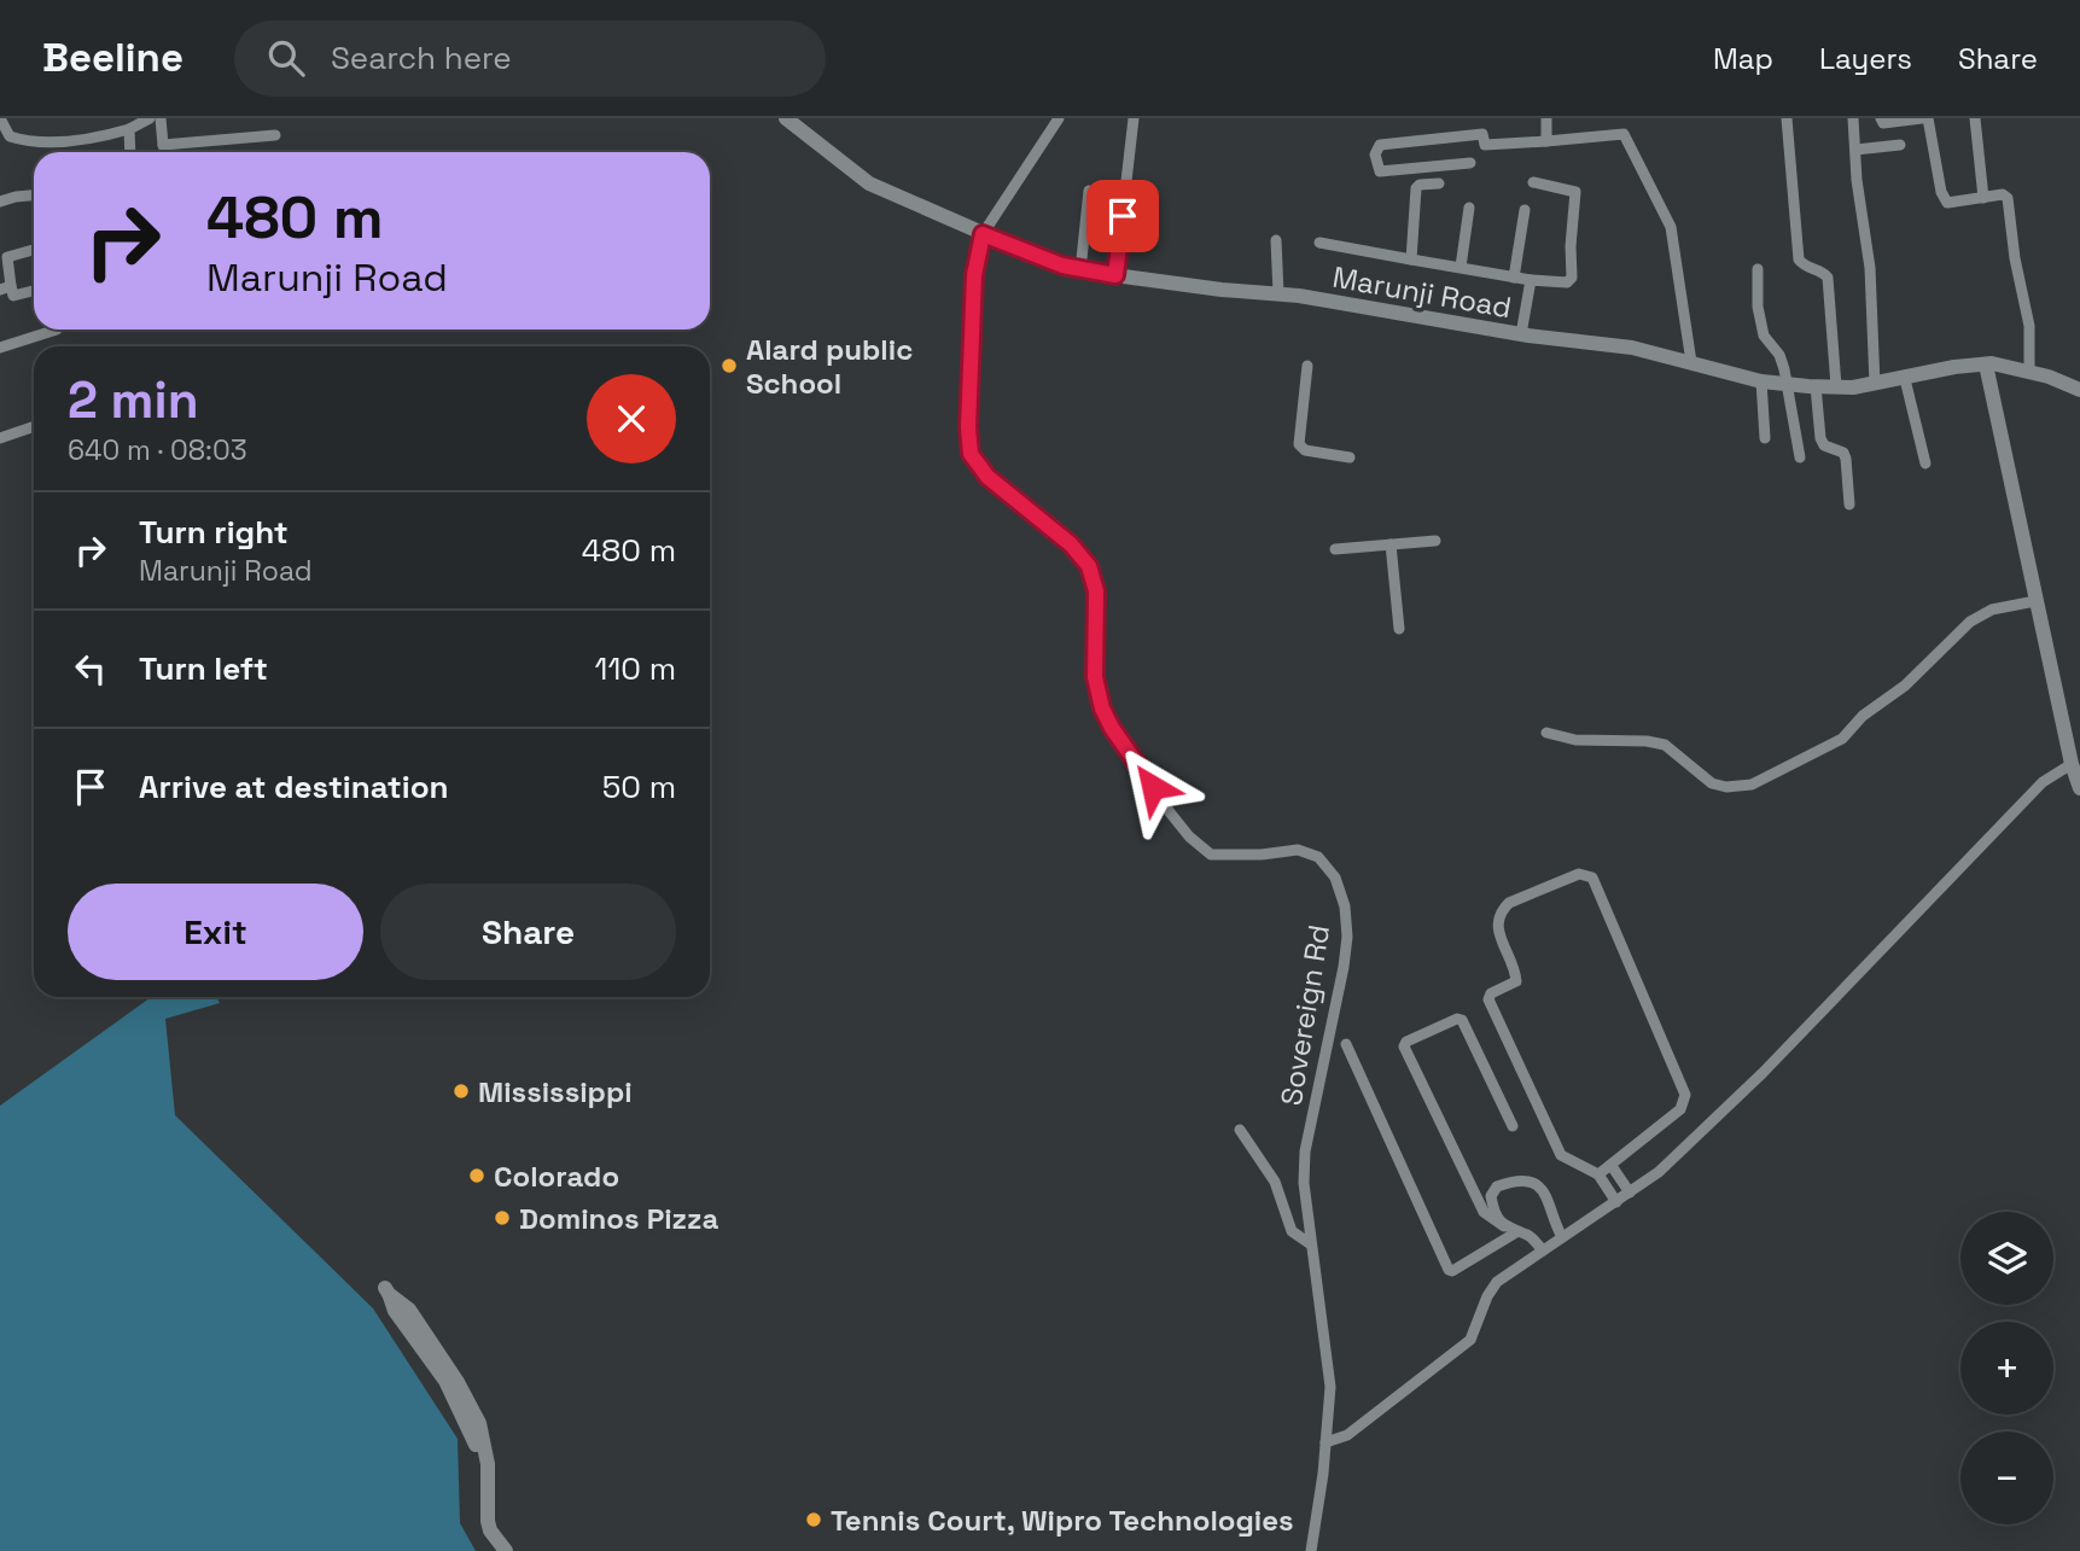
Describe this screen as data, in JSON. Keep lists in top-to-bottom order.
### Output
{
  "streets": {
    "street": ["Marunji Road", "Sovereign Rd"]
  },
  "crossings": [
    ["Marunji Road", "Sovereign Rd"]
  ],
  "places": [
    "Alard public School",
    "Mississippi",
    "Colorado",
    "Dominos Pizza",
    "Tennis Court, Wipro Technologies"
  ],
  "page": {
    "header": "Beeline",
    "search": "Search here",
    "nav": ["Map", "Layers", "Share"],
    "turn": ["480 m", "Marunji Road"],
    "heading": ["2 min", "640 m · 08:03"],
    "list": [
      {
        "name": "Turn right",
        "note": "Marunji Road",
        "value": "480 m"
      },
      {
        "name": "Turn left",
        "value": "110 m"
      },
      {
        "name": "Arrive at destination",
        "value": "50 m"
      }
    ],
    "buttons": ["Exit", "Share"],
    "map_buttons": ["+", "−"]
  }
}
